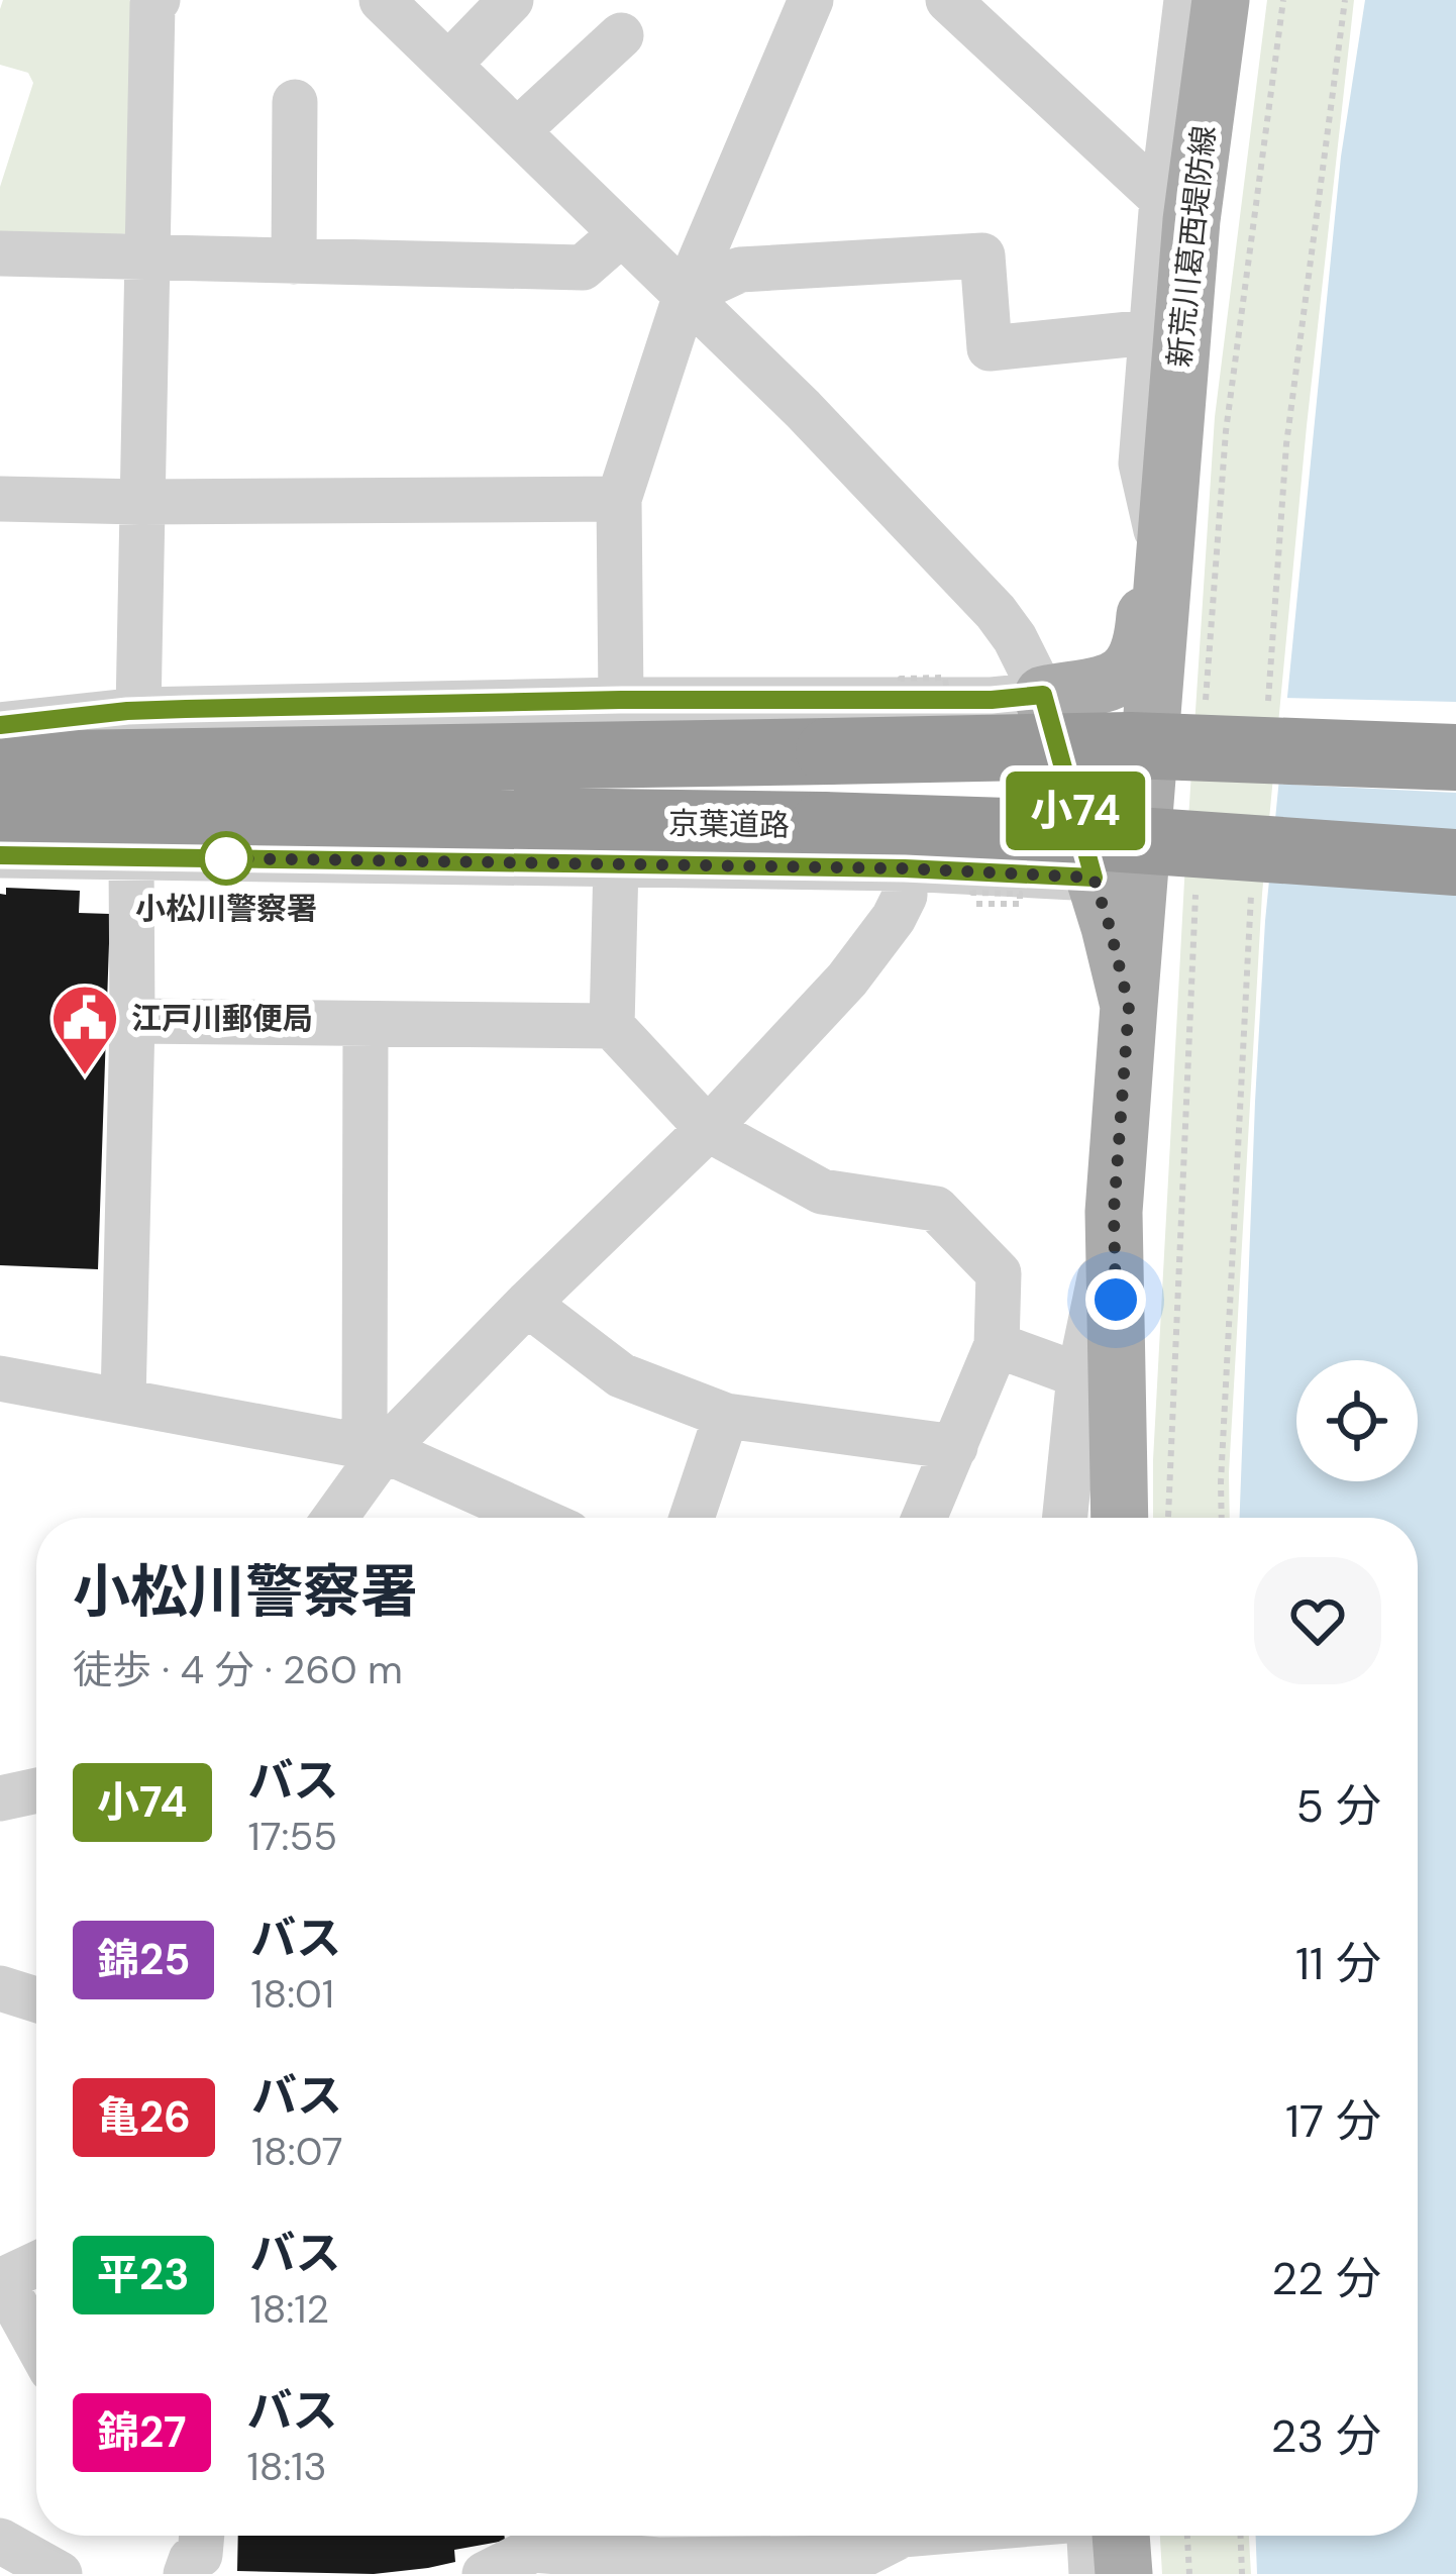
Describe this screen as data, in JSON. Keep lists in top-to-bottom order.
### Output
{
  "streets": {
    "highway": ["京葉道路"],
    "main road": ["新荒川葛西堤防線"]
  },
  "places": {
    "other": ["小松川警察署"],
    "public building": ["江戸川郵便局"]
  },
  "lines": ["bus line 小74"],
  "page": {
    "on_map": "小74",
    "heading": ["小松川警察署", "徒歩 · 4 分 · 260 m"],
    "list": [
      {
        "mark": "小74",
        "name": "バス",
        "note": "17:55",
        "value": "5 分"
      },
      {
        "mark": "錦25",
        "name": "バス",
        "note": "18:01",
        "value": "11 分"
      },
      {
        "mark": "亀26",
        "name": "バス",
        "note": "18:07",
        "value": "17 分"
      },
      {
        "mark": "平23",
        "name": "バス",
        "note": "18:12",
        "value": "22 分"
      },
      {
        "mark": "錦27",
        "name": "バス",
        "note": "18:13",
        "value": "23 分"
      }
    ]
  }
}
